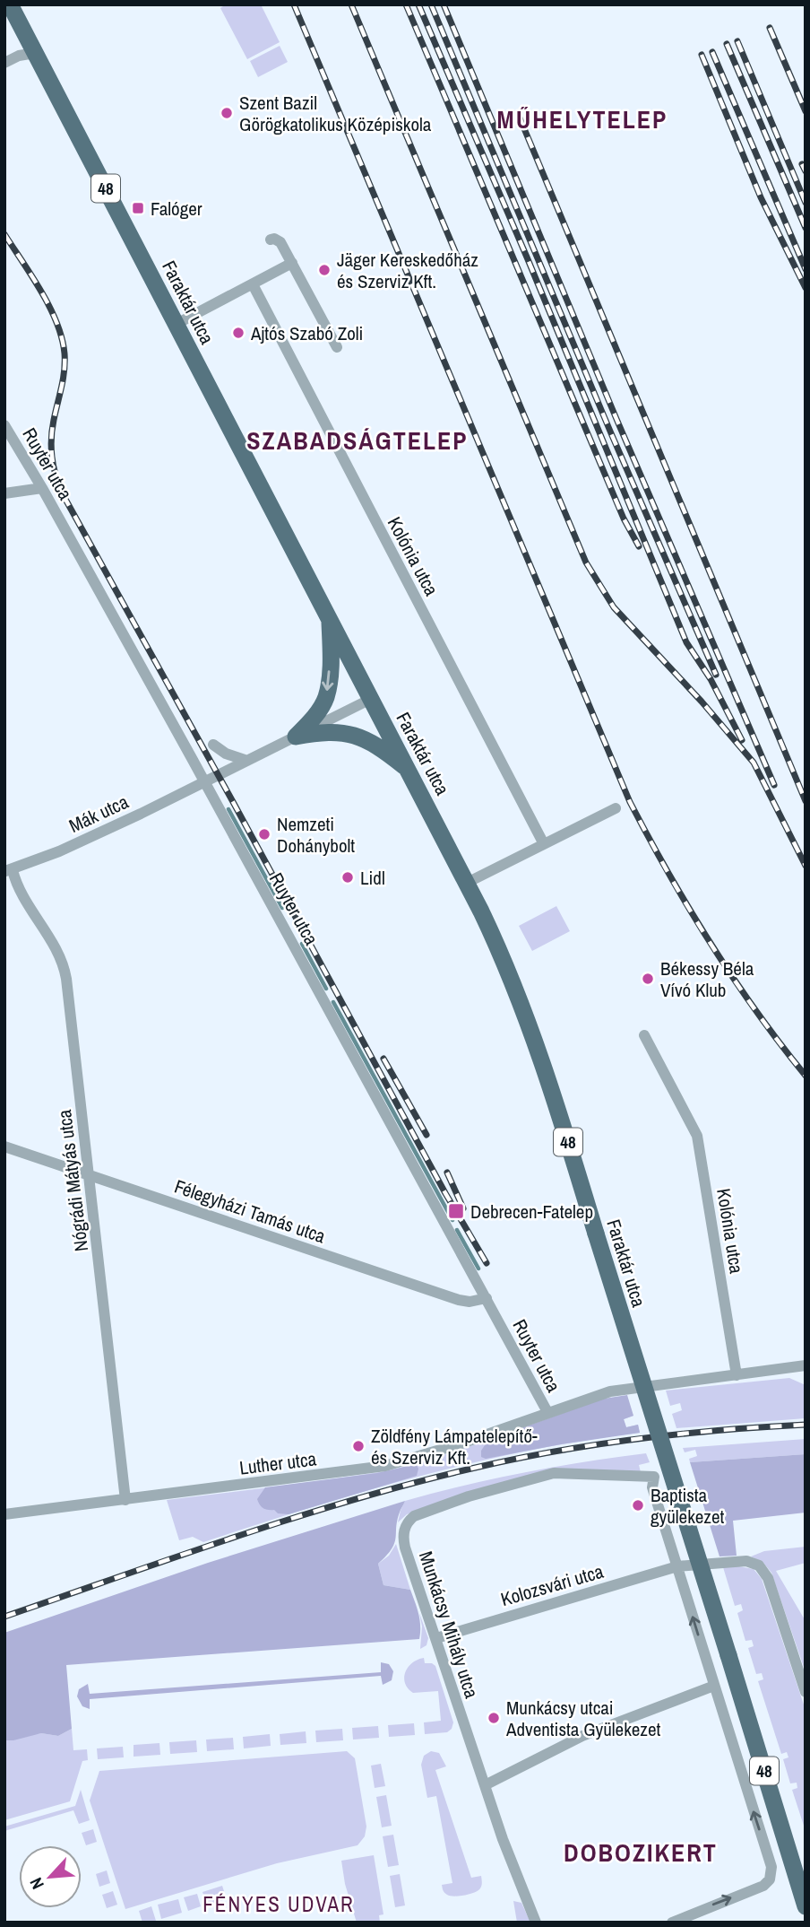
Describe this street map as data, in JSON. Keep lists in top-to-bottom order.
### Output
{
  "streets": {
    "main road": ["48", "Faraktár utca"],
    "street": [
      "Ruyter utca",
      "Kolónia utca",
      "Mák utca",
      "Nógrádi Mátyás utca",
      "Félegyházi Tamás utca",
      "Luther utca",
      "Kolozsvári utca",
      "Munkácsy Mihály utca"
    ]
  },
  "crossings": [
    ["Faraktár utca", "Mák utca"],
    ["Ruyter utca", "Mák utca"],
    ["Ruyter utca", "Félegyházi Tamás utca"],
    ["Ruyter utca", "Luther utca"],
    ["Kolónia utca", "Luther utca"],
    ["Mák utca", "Nógrádi Mátyás utca"],
    ["Nógrádi Mátyás utca", "Félegyházi Tamás utca"],
    ["Nógrádi Mátyás utca", "Luther utca"],
    ["Kolozsvári utca", "Munkácsy Mihály utca"]
  ],
  "districts": [
    "MŰHELYTELEP",
    "SZABADSÁGTELEP",
    "DOBOZIKERT",
    "FÉNYES UDVAR"
  ],
  "places": {
    "other": [
      "Szent Bazil Görögkatolikus Középiskola",
      "Jäger Kereskedőház és Szerviz Kft.",
      "Ajtós Szabó Zoli",
      "Nemzeti Dohánybolt",
      "Lidl",
      "Békessy Béla Vívó Klub",
      "Zöldfény Lámpatelepítő- és Szerviz Kft.",
      "Baptista gyülekezet",
      "Munkácsy utcai Adventista Gyülekezet"
    ],
    "transit": ["Falóger", "Debrecen-Fatelep"]
  },
  "north": "bottom left"
}
